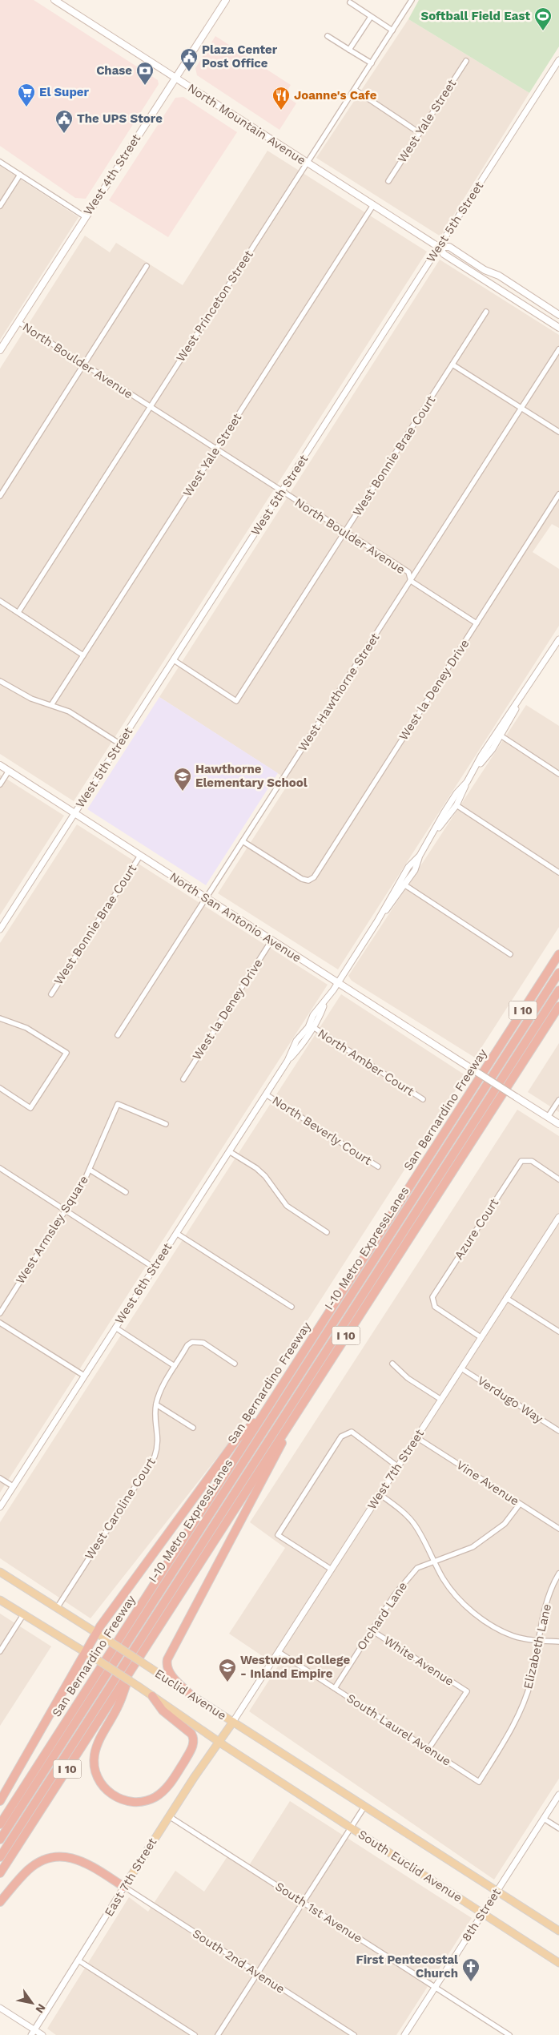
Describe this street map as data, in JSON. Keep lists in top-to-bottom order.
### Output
{
  "streets": {
    "highway": ["I 10", "San Bernardino Freeway", "I-10 Metro ExpressLanes"],
    "main road": [
      "North Mountain Avenue",
      "West 4th Street",
      "North San Antonio Avenue",
      "Euclid Avenue",
      "South Euclid Avenue",
      "East 7th Street"
    ],
    "street": [
      "West Yale Street",
      "West 5th Street",
      "West Princeton Street",
      "North Boulder Avenue",
      "West Bonnie Brae Court",
      "West la Deney Drive",
      "West Hawthorne Street",
      "North Amber Court",
      "North Beverly Court",
      "Azure Court",
      "West Armsley Square",
      "West 6th Street",
      "Verdugo Way",
      "West 7th Street",
      "Vine Avenue",
      "West Caroline Court",
      "Orchard Lane",
      "Elizabeth Lane",
      "White Avenue",
      "South Laurel Avenue",
      "South 1st Avenue",
      "8th Street",
      "South 2nd Avenue"
    ]
  },
  "crossings": [
    ["West Yale Street", "North Mountain Avenue"],
    ["West Yale Street", "North Boulder Avenue"],
    ["North Mountain Avenue", "West 4th Street"],
    ["North Mountain Avenue", "West 5th Street"],
    ["North Mountain Avenue", "West Princeton Street"],
    ["West 4th Street", "North Boulder Avenue"],
    ["West 5th Street", "North Boulder Avenue"],
    ["West 5th Street", "West Bonnie Brae Court"],
    ["West 5th Street", "North San Antonio Avenue"],
    ["West Princeton Street", "North Boulder Avenue"],
    ["North Boulder Avenue", "West Bonnie Brae Court"],
    ["North Boulder Avenue", "West la Deney Drive"],
    ["North Boulder Avenue", "West Hawthorne Street"],
    ["West Bonnie Brae Court", "North San Antonio Avenue"],
    ["West la Deney Drive", "West Hawthorne Street"],
    ["West la Deney Drive", "North San Antonio Avenue"],
    ["West Hawthorne Street", "North San Antonio Avenue"],
    ["North San Antonio Avenue", "West 6th Street"],
    ["North Amber Court", "West 6th Street"],
    ["North Beverly Court", "West 6th Street"],
    ["Azure Court", "West 7th Street"],
    ["Verdugo Way", "West 7th Street"],
    ["West 7th Street", "Vine Avenue"],
    ["West 7th Street", "Euclid Avenue"],
    ["West 7th Street", "South Laurel Avenue"],
    ["West 7th Street", "East 7th Street"],
    ["Vine Avenue", "Orchard Lane"],
    ["West Caroline Court", "Euclid Avenue"],
    ["Orchard Lane", "White Avenue"],
    ["Orchard Lane", "South Laurel Avenue"],
    ["Elizabeth Lane", "South Laurel Avenue"],
    ["White Avenue", "South Laurel Avenue"],
    ["Euclid Avenue", "South Euclid Avenue"],
    ["Euclid Avenue", "East 7th Street"],
    ["South Euclid Avenue", "8th Street"],
    ["East 7th Street", "South 1st Avenue"],
    ["East 7th Street", "South 2nd Avenue"],
    ["South 1st Avenue", "8th Street"]
  ],
  "places": {
    "sports": ["Softball Field East"],
    "public building": ["Plaza Center Post Office", "The UPS Store"],
    "bank": ["Chase"],
    "supermarket": ["El Super"],
    "restaurant": ["Joanne's Cafe"],
    "school or university": ["Hawthorne Elementary School", "Westwood College - Inland Empire"],
    "church": ["First Pentecostal Church"]
  },
  "north": "bottom right"
}
